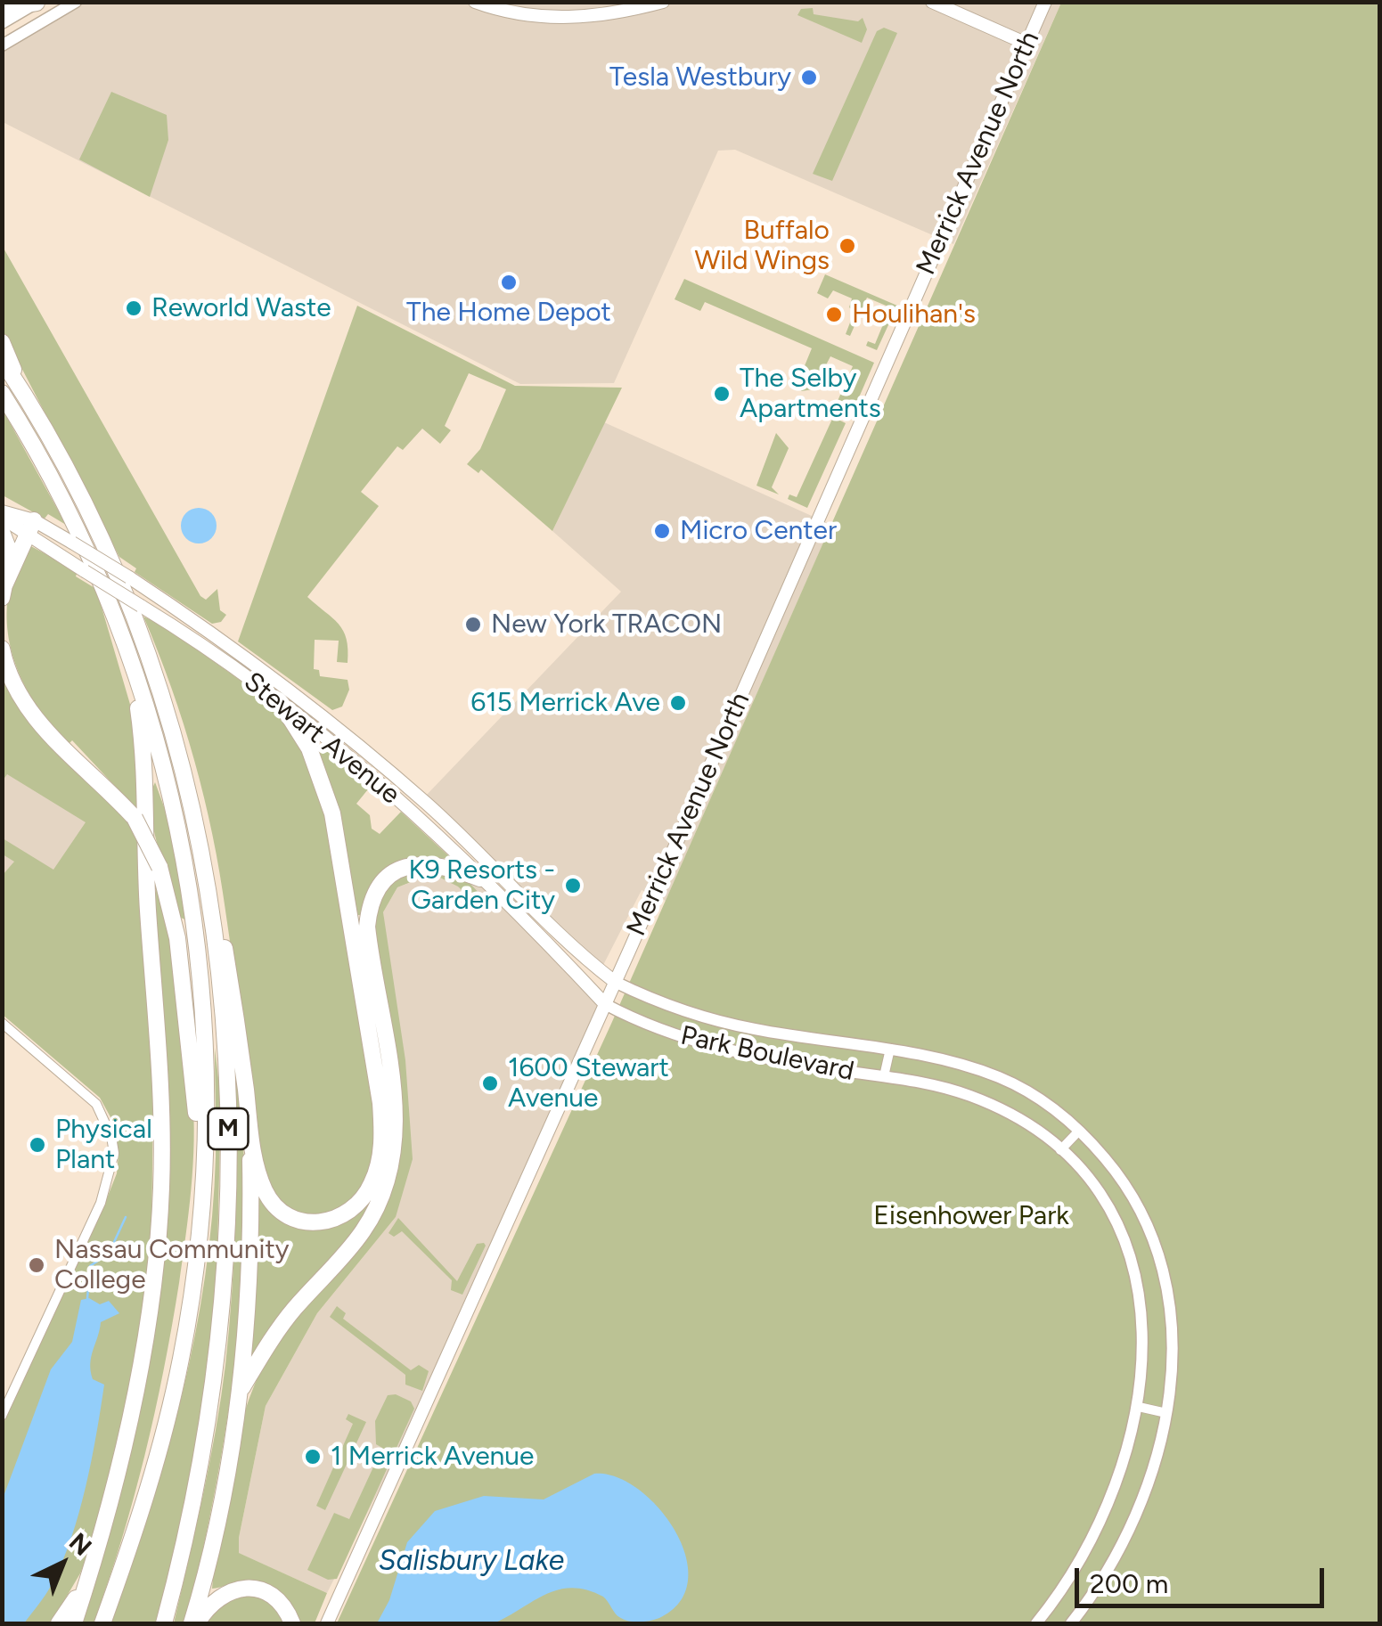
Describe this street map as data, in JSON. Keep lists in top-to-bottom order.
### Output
{
  "streets": {
    "highway": ["M"],
    "main road": ["Merrick Avenue North", "Stewart Avenue"],
    "street": ["Park Boulevard"]
  },
  "crossings": [
    ["Merrick Avenue North", "Stewart Avenue"],
    ["Merrick Avenue North", "Park Boulevard"],
    ["Stewart Avenue", "Park Boulevard"]
  ],
  "water": ["Salisbury Lake"],
  "parks": ["Eisenhower Park"],
  "places": [
    "Tesla Westbury",
    "Buffalo Wild Wings",
    "The Home Depot",
    "Reworld Waste",
    "Houlihan's",
    "The Selby Apartments",
    "Micro Center",
    "New York TRACON",
    "615 Merrick Ave",
    "K9 Resorts - Garden City",
    "1600 Stewart Avenue",
    "Physical Plant",
    "Nassau Community College",
    "1 Merrick Avenue"
  ],
  "scale_bar": "200 m",
  "north": "top right"
}
